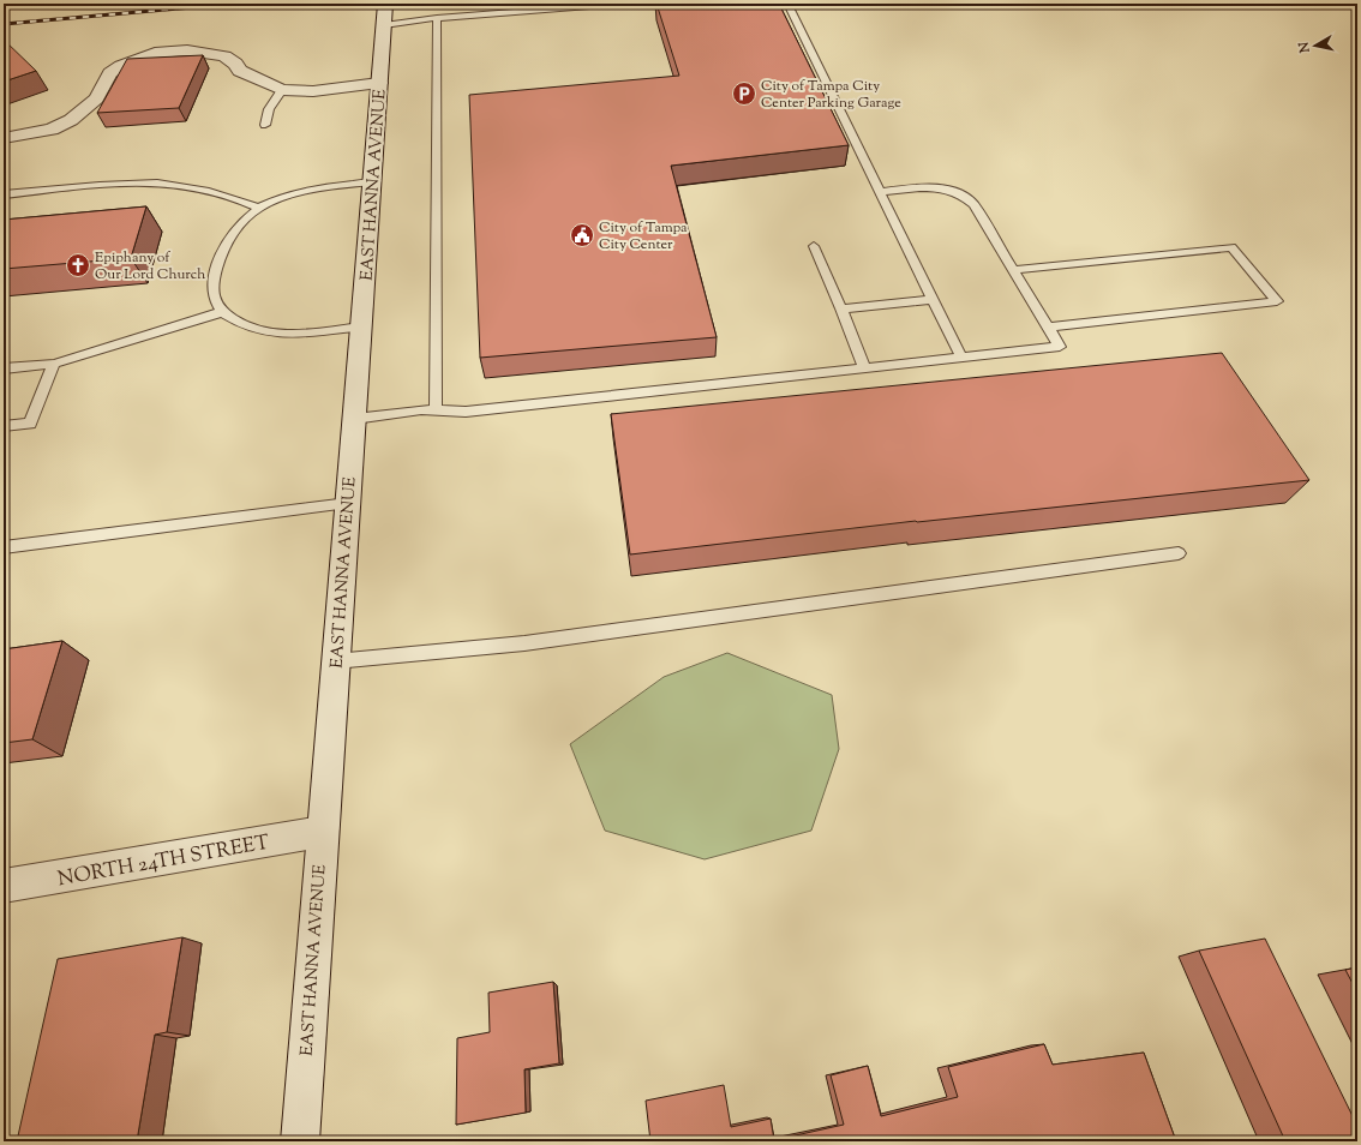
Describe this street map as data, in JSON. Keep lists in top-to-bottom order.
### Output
{
  "streets": {
    "street": ["EAST HANNA AVENUE", "NORTH 24TH STREET"]
  },
  "crossings": [
    ["EAST HANNA AVENUE", "NORTH 24TH STREET"]
  ],
  "places": {
    "parking": ["City of Tampa City Center Parking Garage"],
    "public building": ["City of Tampa City Center"],
    "church": ["Epiphany of Our Lord Church"]
  },
  "north": "left"
}
